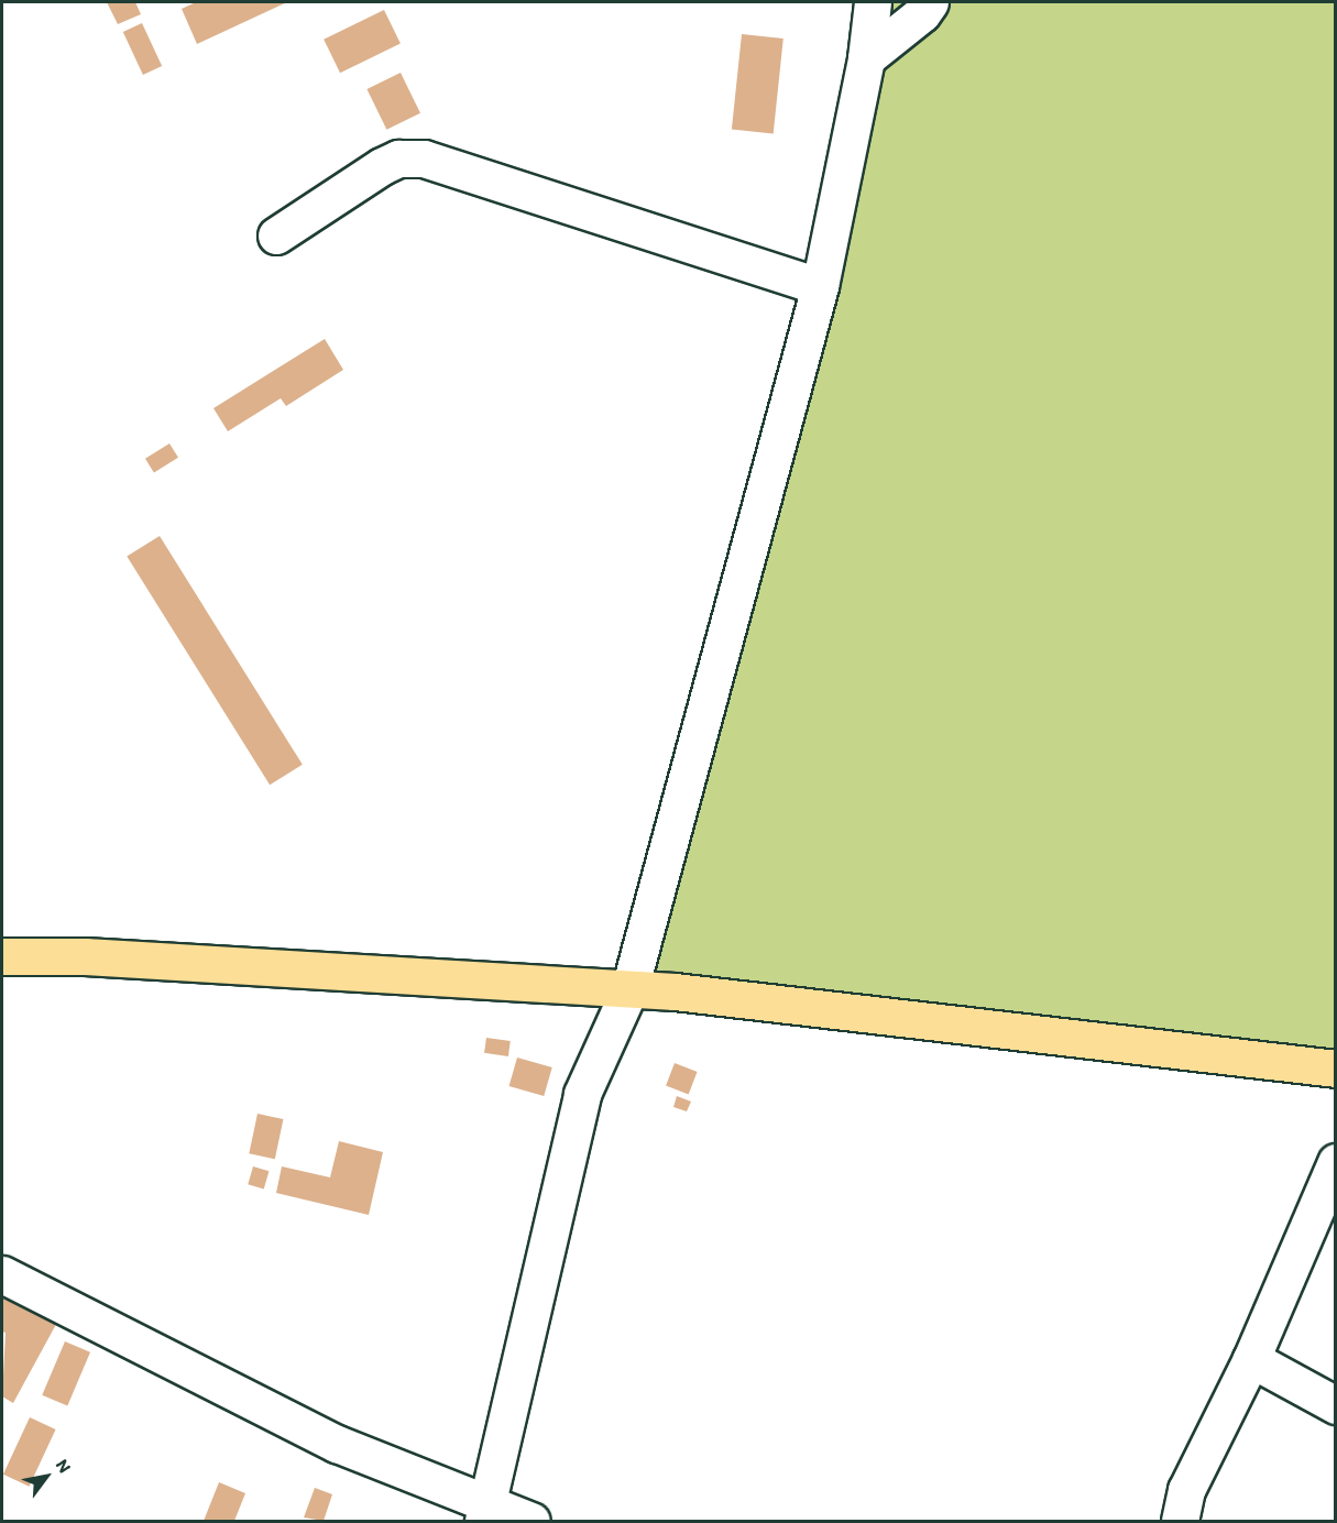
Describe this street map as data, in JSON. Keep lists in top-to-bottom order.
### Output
{
  "north": "top right"
}
